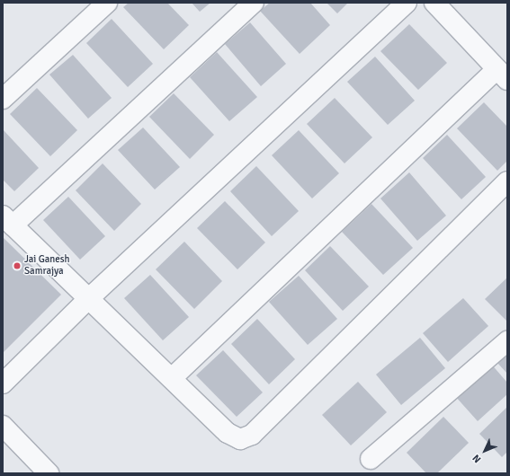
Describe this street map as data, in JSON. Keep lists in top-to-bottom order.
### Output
{
  "places": ["Jai Ganesh Samrajya"],
  "north": "bottom left"
}
